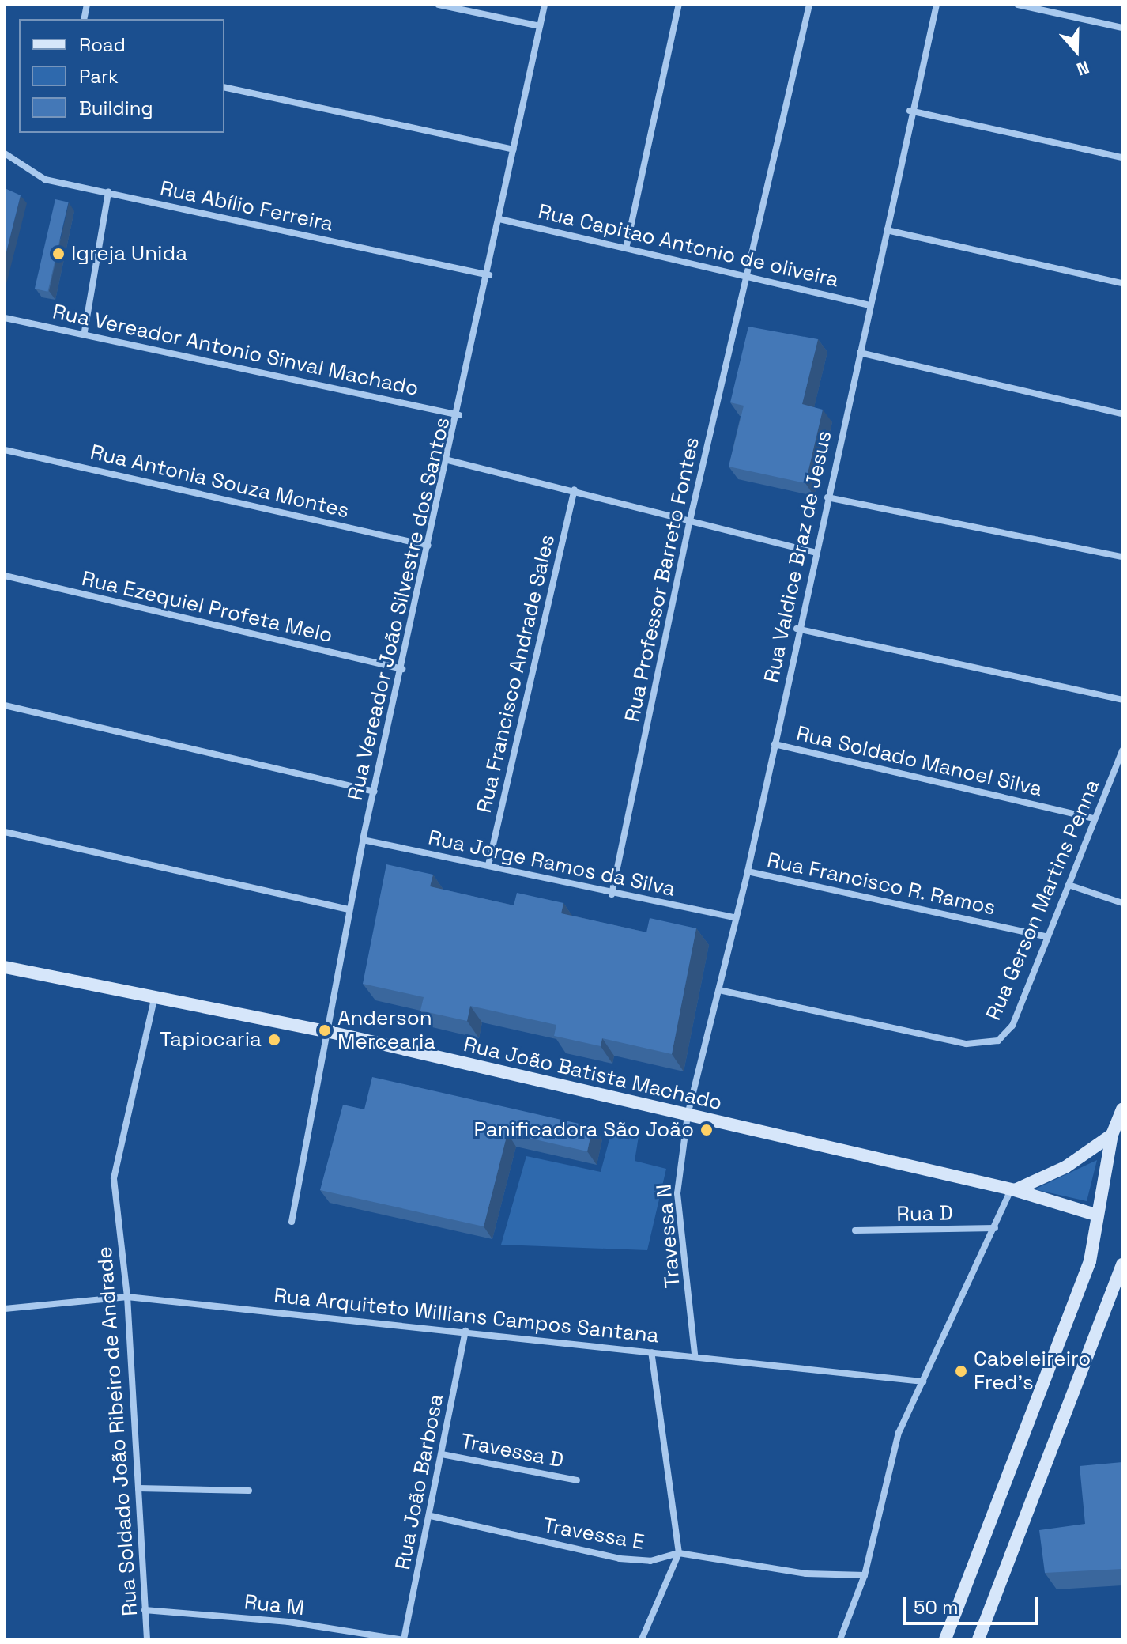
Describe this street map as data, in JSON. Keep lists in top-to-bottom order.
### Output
{
  "streets": {
    "street": [
      "Rua Abílio Ferreira",
      "Rua Capitao Antonio de oliveira",
      "Rua Vereador Antonio Sinval Machado",
      "Rua Antonia Souza Montes",
      "Rua Valdice Braz de Jesus",
      "Rua Professor Barreto Fontes",
      "Rua Ezequiel Profeta Melo",
      "Rua Vereador João Silvestre dos Santos",
      "Rua Francisco Andrade Sales",
      "Rua Soldado Manoel Silva",
      "Rua Jorge Ramos da Silva",
      "Rua Francisco R. Ramos",
      "Rua Gerson Martins Penna",
      "Rua João Batista Machado",
      "Rua D",
      "Travessa N",
      "Rua Arquiteto Willians Campos Santana",
      "Rua Soldado João Ribeiro de Andrade",
      "Travessa D",
      "Rua João Barbosa",
      "Travessa E",
      "Rua M"
    ]
  },
  "crossings": [
    ["Rua Abílio Ferreira", "Rua Vereador João Silvestre dos Santos"],
    ["Rua Capitao Antonio de oliveira", "Rua Valdice Braz de Jesus"],
    ["Rua Capitao Antonio de oliveira", "Rua Professor Barreto Fontes"],
    ["Rua Capitao Antonio de oliveira", "Rua Vereador João Silvestre dos Santos"],
    ["Rua Vereador Antonio Sinval Machado", "Rua Vereador João Silvestre dos Santos"],
    ["Rua Antonia Souza Montes", "Rua Vereador João Silvestre dos Santos"],
    ["Rua Valdice Braz de Jesus", "Rua Soldado Manoel Silva"],
    ["Rua Valdice Braz de Jesus", "Rua Jorge Ramos da Silva"],
    ["Rua Valdice Braz de Jesus", "Rua Francisco R. Ramos"],
    ["Rua Valdice Braz de Jesus", "Rua Gerson Martins Penna"],
    ["Rua Valdice Braz de Jesus", "Rua João Batista Machado"],
    ["Rua Valdice Braz de Jesus", "Travessa N"],
    ["Rua Professor Barreto Fontes", "Rua Jorge Ramos da Silva"],
    ["Rua Ezequiel Profeta Melo", "Rua Vereador João Silvestre dos Santos"],
    ["Rua Vereador João Silvestre dos Santos", "Rua Jorge Ramos da Silva"],
    ["Rua Vereador João Silvestre dos Santos", "Rua João Batista Machado"],
    ["Rua Francisco Andrade Sales", "Rua Jorge Ramos da Silva"],
    ["Rua Soldado Manoel Silva", "Rua Gerson Martins Penna"],
    ["Rua Francisco R. Ramos", "Rua Gerson Martins Penna"],
    ["Rua João Batista Machado", "Travessa N"],
    ["Rua João Batista Machado", "Rua Soldado João Ribeiro de Andrade"],
    ["Travessa N", "Rua Arquiteto Willians Campos Santana"],
    ["Rua Arquiteto Willians Campos Santana", "Rua Soldado João Ribeiro de Andrade"],
    ["Rua Arquiteto Willians Campos Santana", "Rua João Barbosa"],
    ["Rua Soldado João Ribeiro de Andrade", "Rua M"],
    ["Travessa D", "Rua João Barbosa"],
    ["Rua João Barbosa", "Travessa E"],
    ["Rua João Barbosa", "Rua M"]
  ],
  "places": [
    "Igreja Unida",
    "Anderson Mercearia",
    "Tapiocaria",
    "Panificadora São João",
    "Cabeleireiro Fred's"
  ],
  "legend": ["Road", "Park", "Building"],
  "scale_bar": "50 m",
  "north": "bottom"
}
